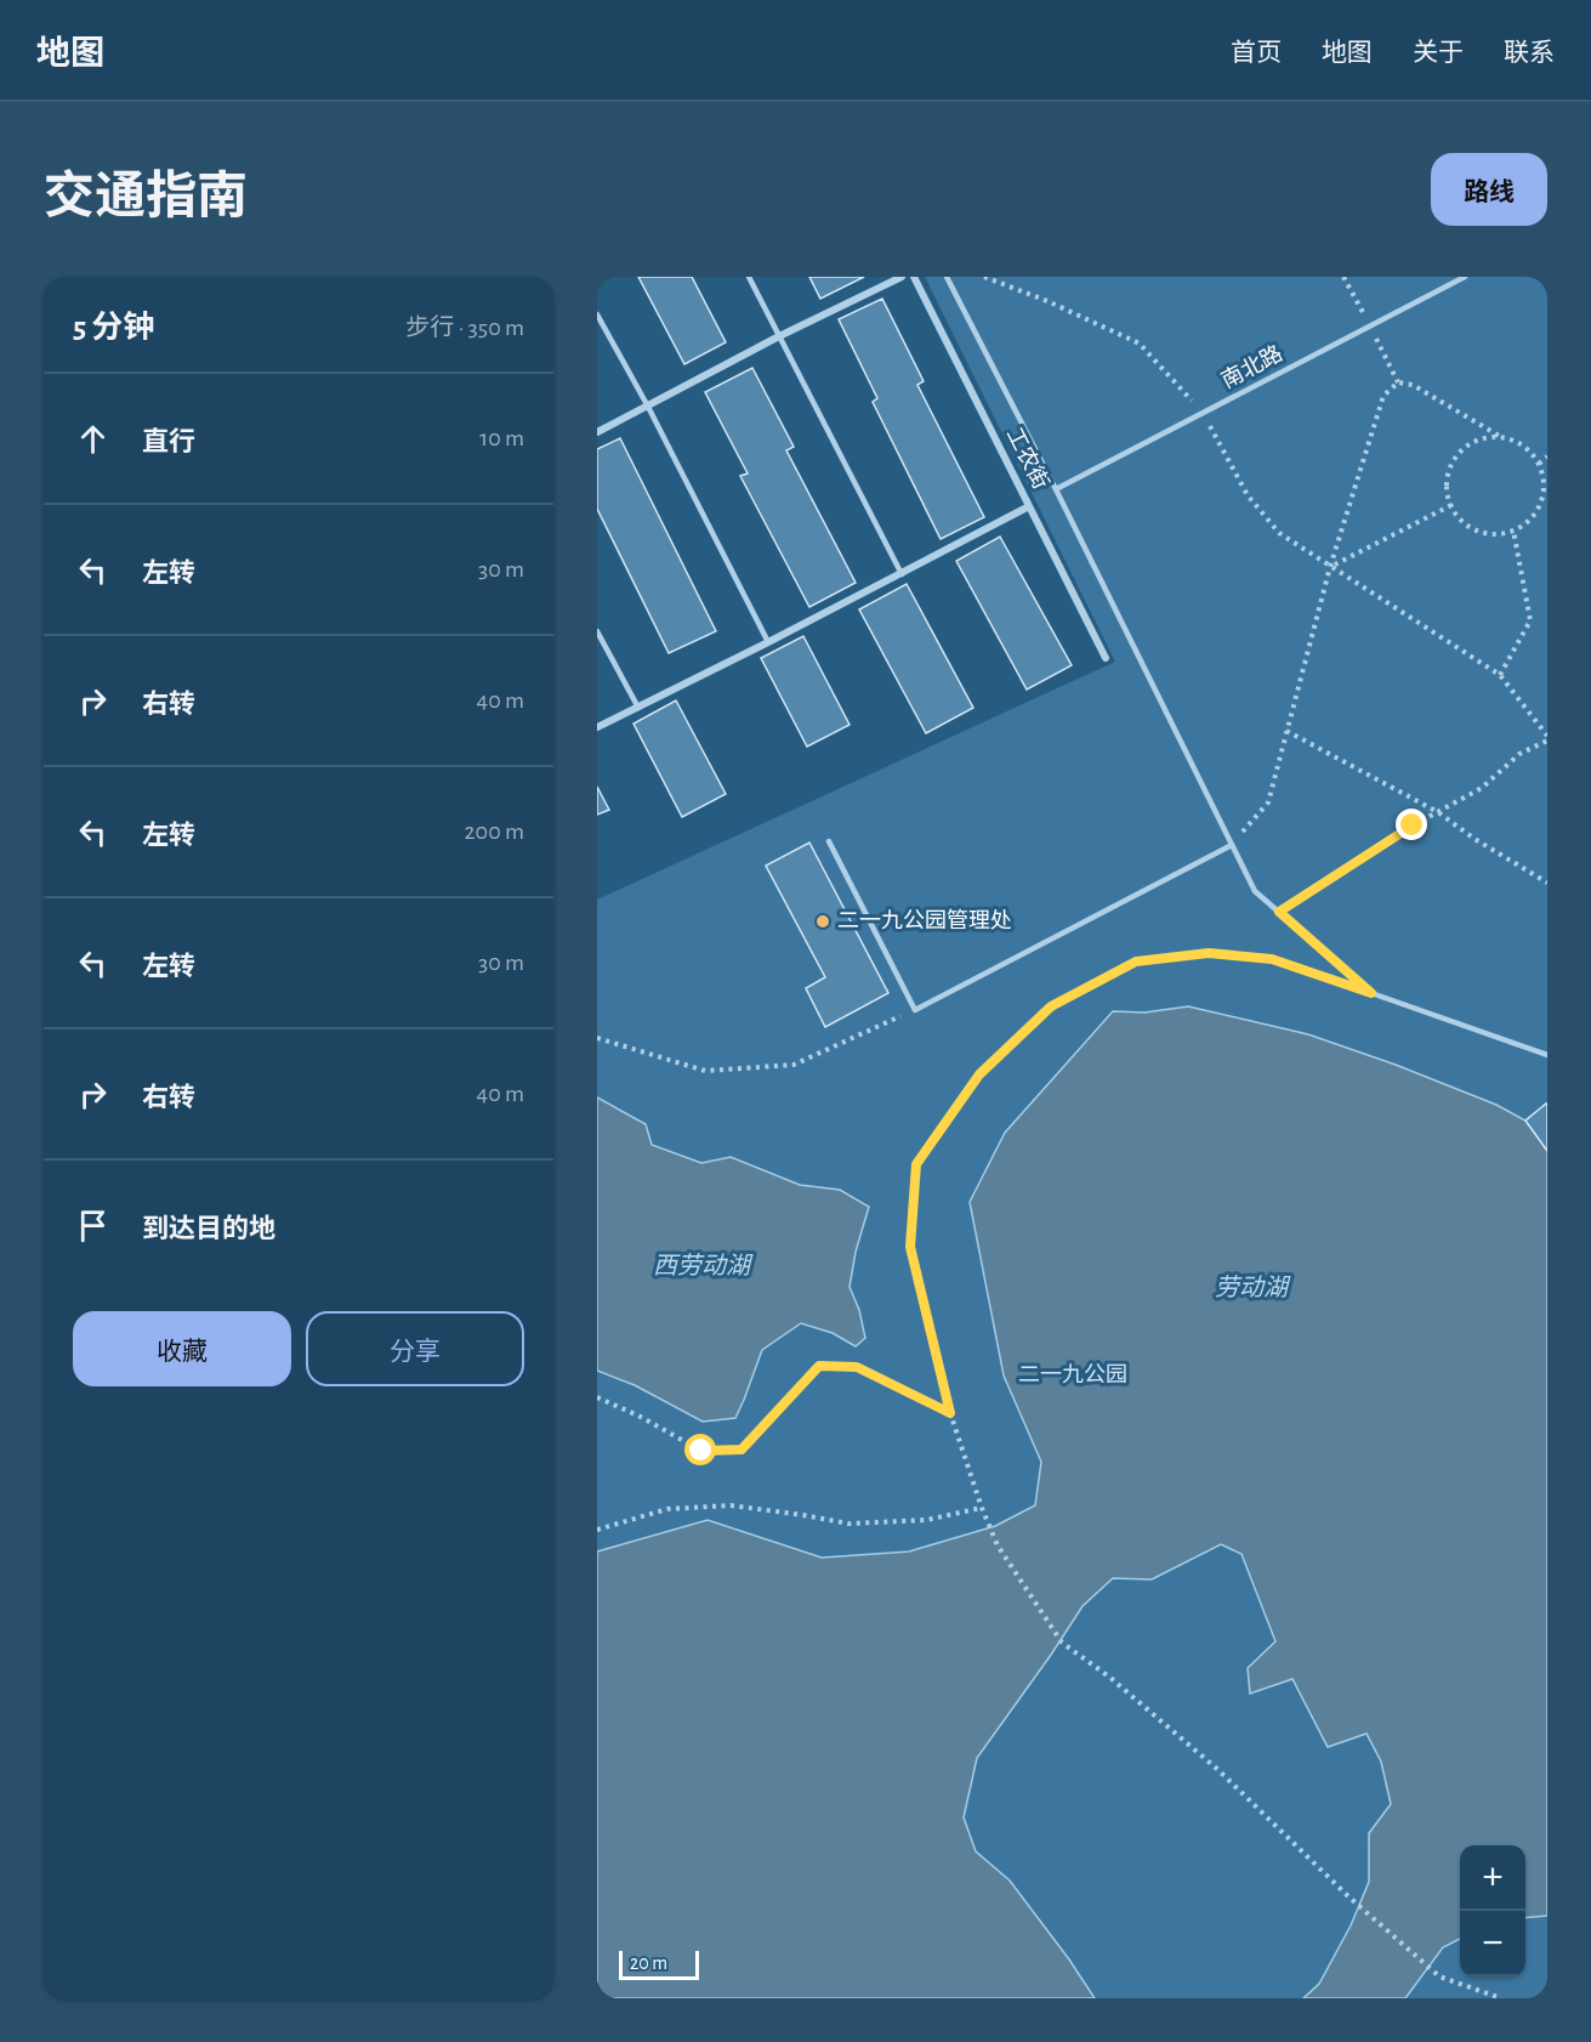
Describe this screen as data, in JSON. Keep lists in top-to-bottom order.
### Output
{
  "streets": {
    "street": ["工农街"],
    "lane": ["南北路"]
  },
  "water": ["西劳动湖", "劳动湖"],
  "parks": ["二一九公园"],
  "places": ["二一九公园管理处"],
  "scale_bar": "20 m",
  "page": {
    "header": "地图",
    "nav": [
      "首页",
      "地图",
      "关于",
      "联系"
    ],
    "title": "交通指南",
    "buttons": [
      "路线",
      ["收藏", "分享"]
    ],
    "heading": ["5 分钟", "步行 · 350 m"],
    "list": [
      ["直行", "10 m"],
      ["左转", "30 m"],
      ["右转", "40 m"],
      ["左转", "200 m"],
      ["左转", "30 m"],
      ["右转", "40 m"],
      "到达目的地"
    ],
    "map_buttons": ["+", "−"],
    "scale": "20 m"
  }
}
